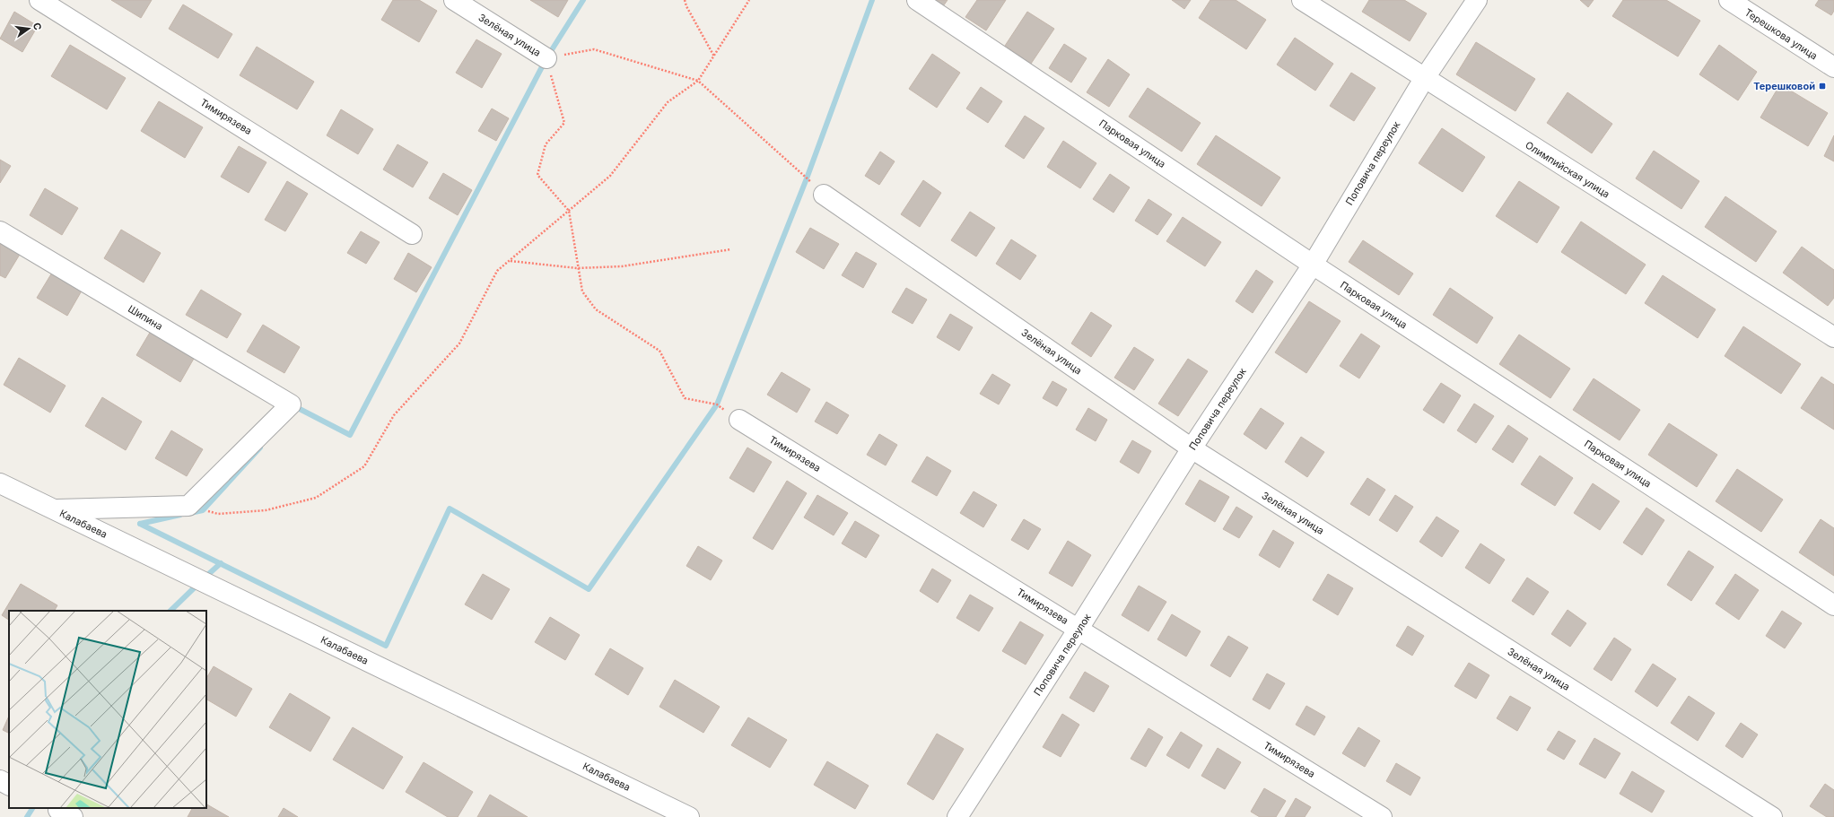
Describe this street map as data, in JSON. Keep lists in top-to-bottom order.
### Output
{
  "streets": {
    "street": [
      "Терешкова улица",
      "Зелёная улица",
      "Тимирязева",
      "Парковая улица",
      "Поповича переулок",
      "Олимпийская улица",
      "Шипина",
      "Калабаева"
    ]
  },
  "crossings": [
    ["Зелёная улица", "Поповича переулок"],
    ["Тимирязева", "Поповича переулок"],
    ["Парковая улица", "Поповича переулок"],
    ["Поповича переулок", "Олимпийская улица"]
  ],
  "places": {
    "transit": ["Терешковой"]
  },
  "north": "right"
}
